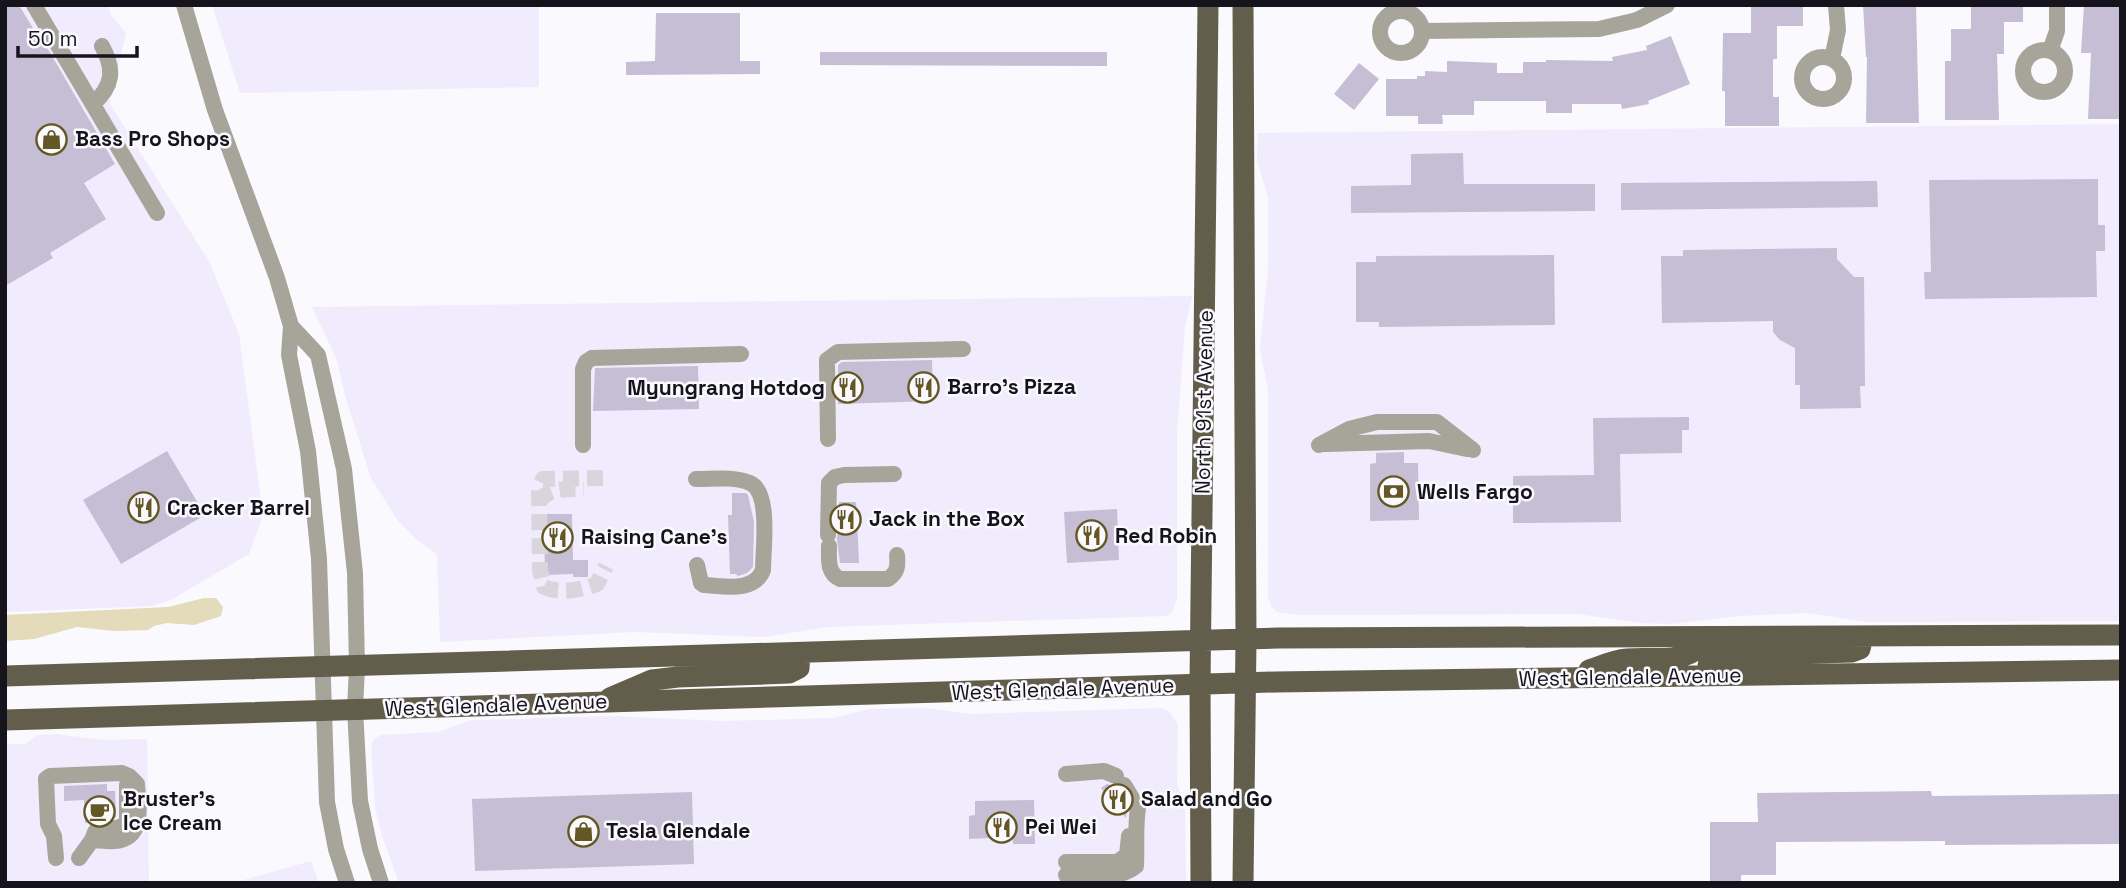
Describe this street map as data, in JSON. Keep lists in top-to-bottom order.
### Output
{
  "streets": {
    "main road": ["North 91st Avenue", "West Glendale Avenue"]
  },
  "crossings": [
    ["North 91st Avenue", "West Glendale Avenue"]
  ],
  "places": {
    "shop": ["Bass Pro Shops", "Tesla Glendale"],
    "restaurant": [
      "Barro's Pizza",
      "Myungrang Hotdog",
      "Cracker Barrel",
      "Jack in the Box",
      "Red Robin",
      "Raising Cane's",
      "Salad and Go",
      "Pei Wei"
    ],
    "bank": ["Wells Fargo"],
    "cafe": ["Bruster's Ice Cream"]
  },
  "scale_bar": "50 m"
}
